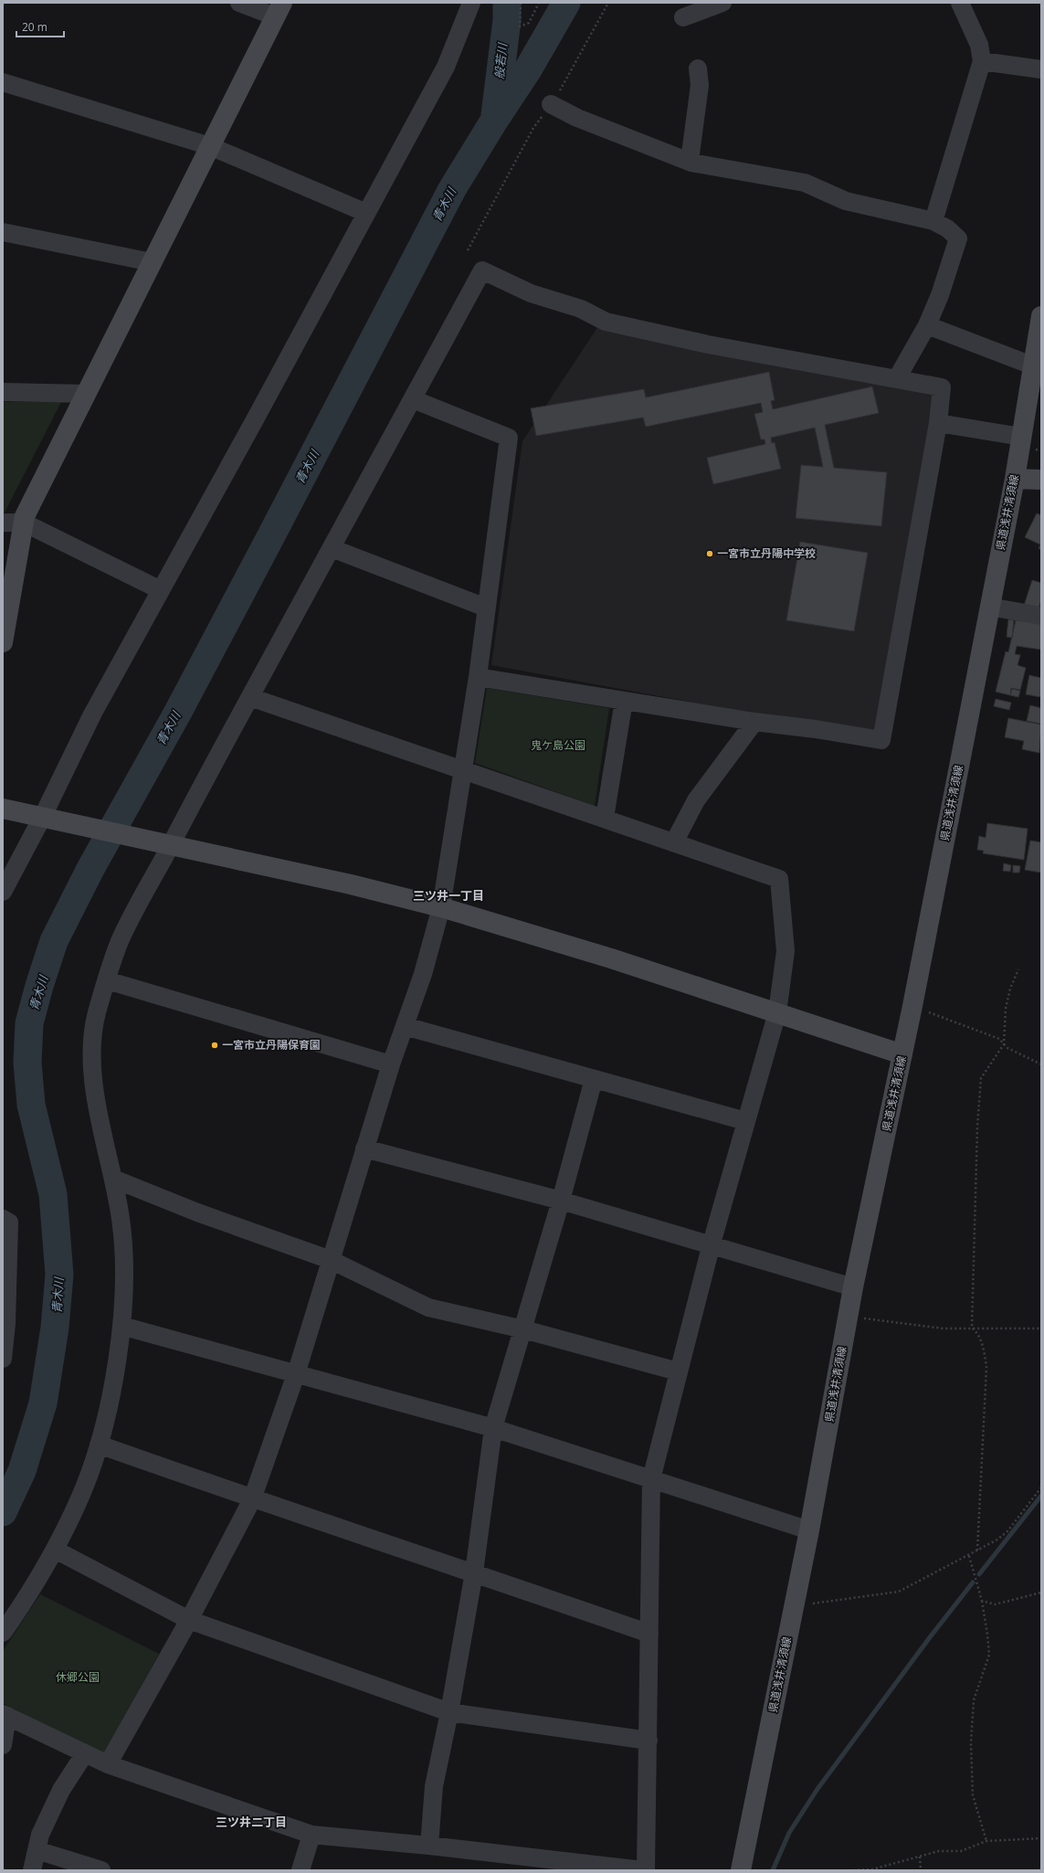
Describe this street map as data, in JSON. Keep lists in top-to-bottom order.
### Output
{
  "streets": {
    "main road": ["県道浅井清須線"]
  },
  "districts": ["三ツ井一丁目", "三ツ井二丁目"],
  "water": ["般若川", "青木川"],
  "parks": ["鬼ケ島公園", "休郷公園"],
  "places": ["一宮市立丹陽中学校", "一宮市立丹陽保育園"],
  "scale_bar": "20 m"
}
